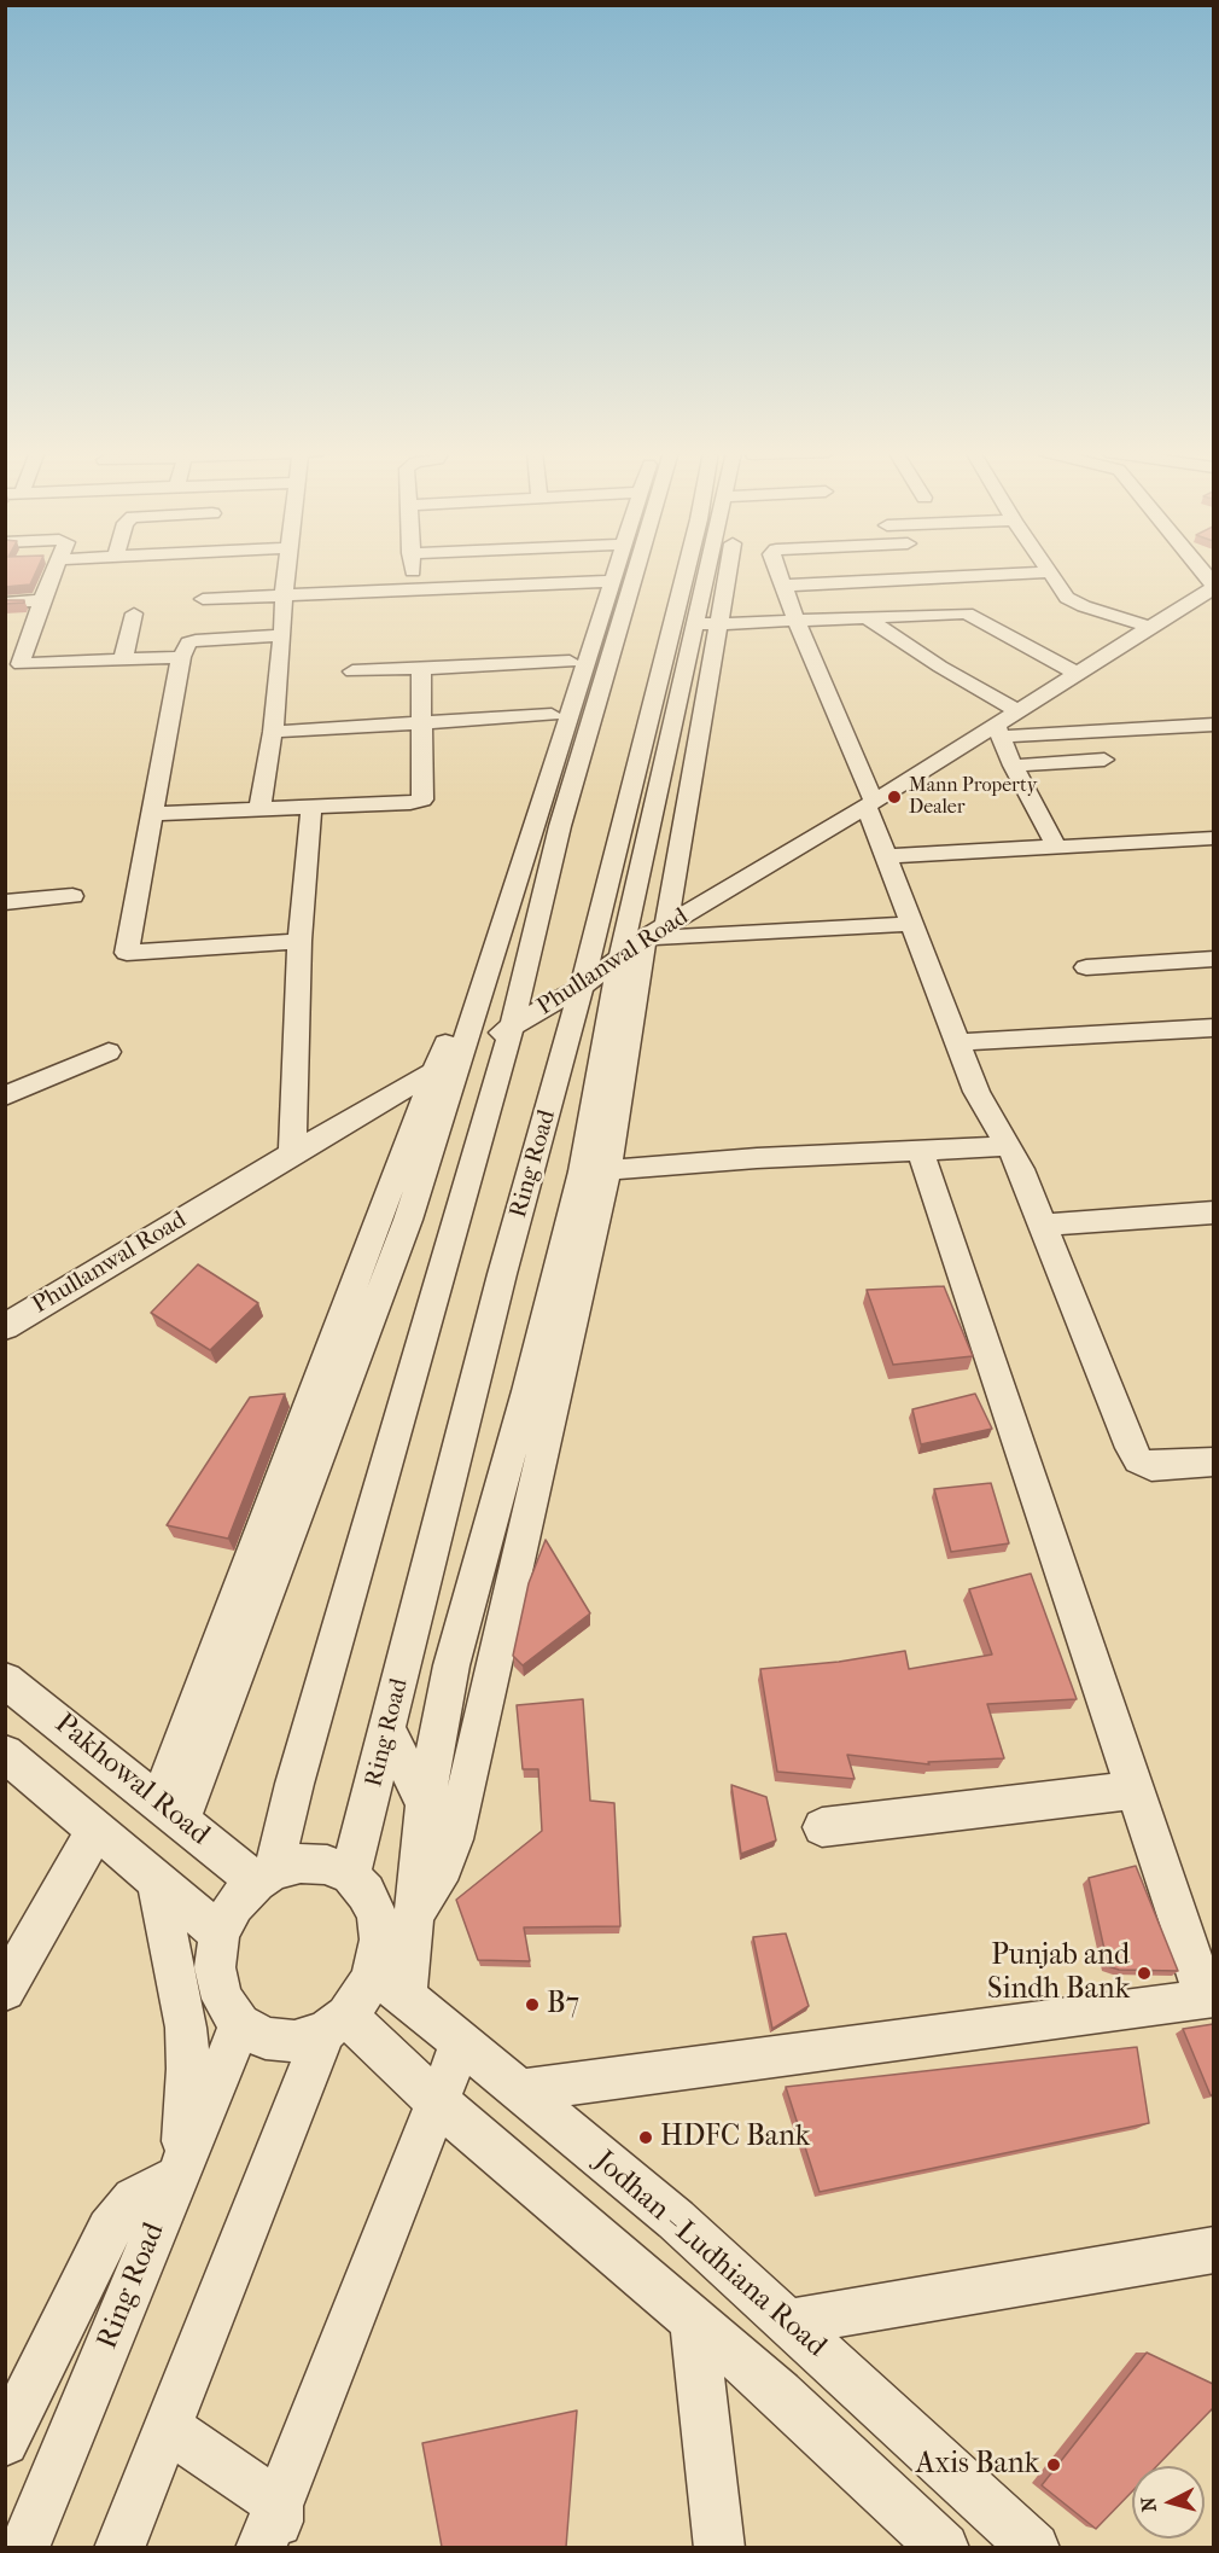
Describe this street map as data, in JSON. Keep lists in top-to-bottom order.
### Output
{
  "streets": {
    "street": [
      "Phullanwal Road",
      "Ring Road",
      "Pakhowal Road",
      "Jodhan - Ludhiana Road"
    ]
  },
  "crossings": [
    ["Phullanwal Road", "Ring Road"],
    ["Ring Road", "Pakhowal Road"],
    ["Ring Road", "Jodhan - Ludhiana Road"],
    ["Pakhowal Road", "Jodhan - Ludhiana Road"]
  ],
  "places": [
    "Mann Property Dealer",
    "Punjab and Sindh Bank",
    "B7",
    "HDFC Bank",
    "Axis Bank"
  ],
  "north": "left"
}
